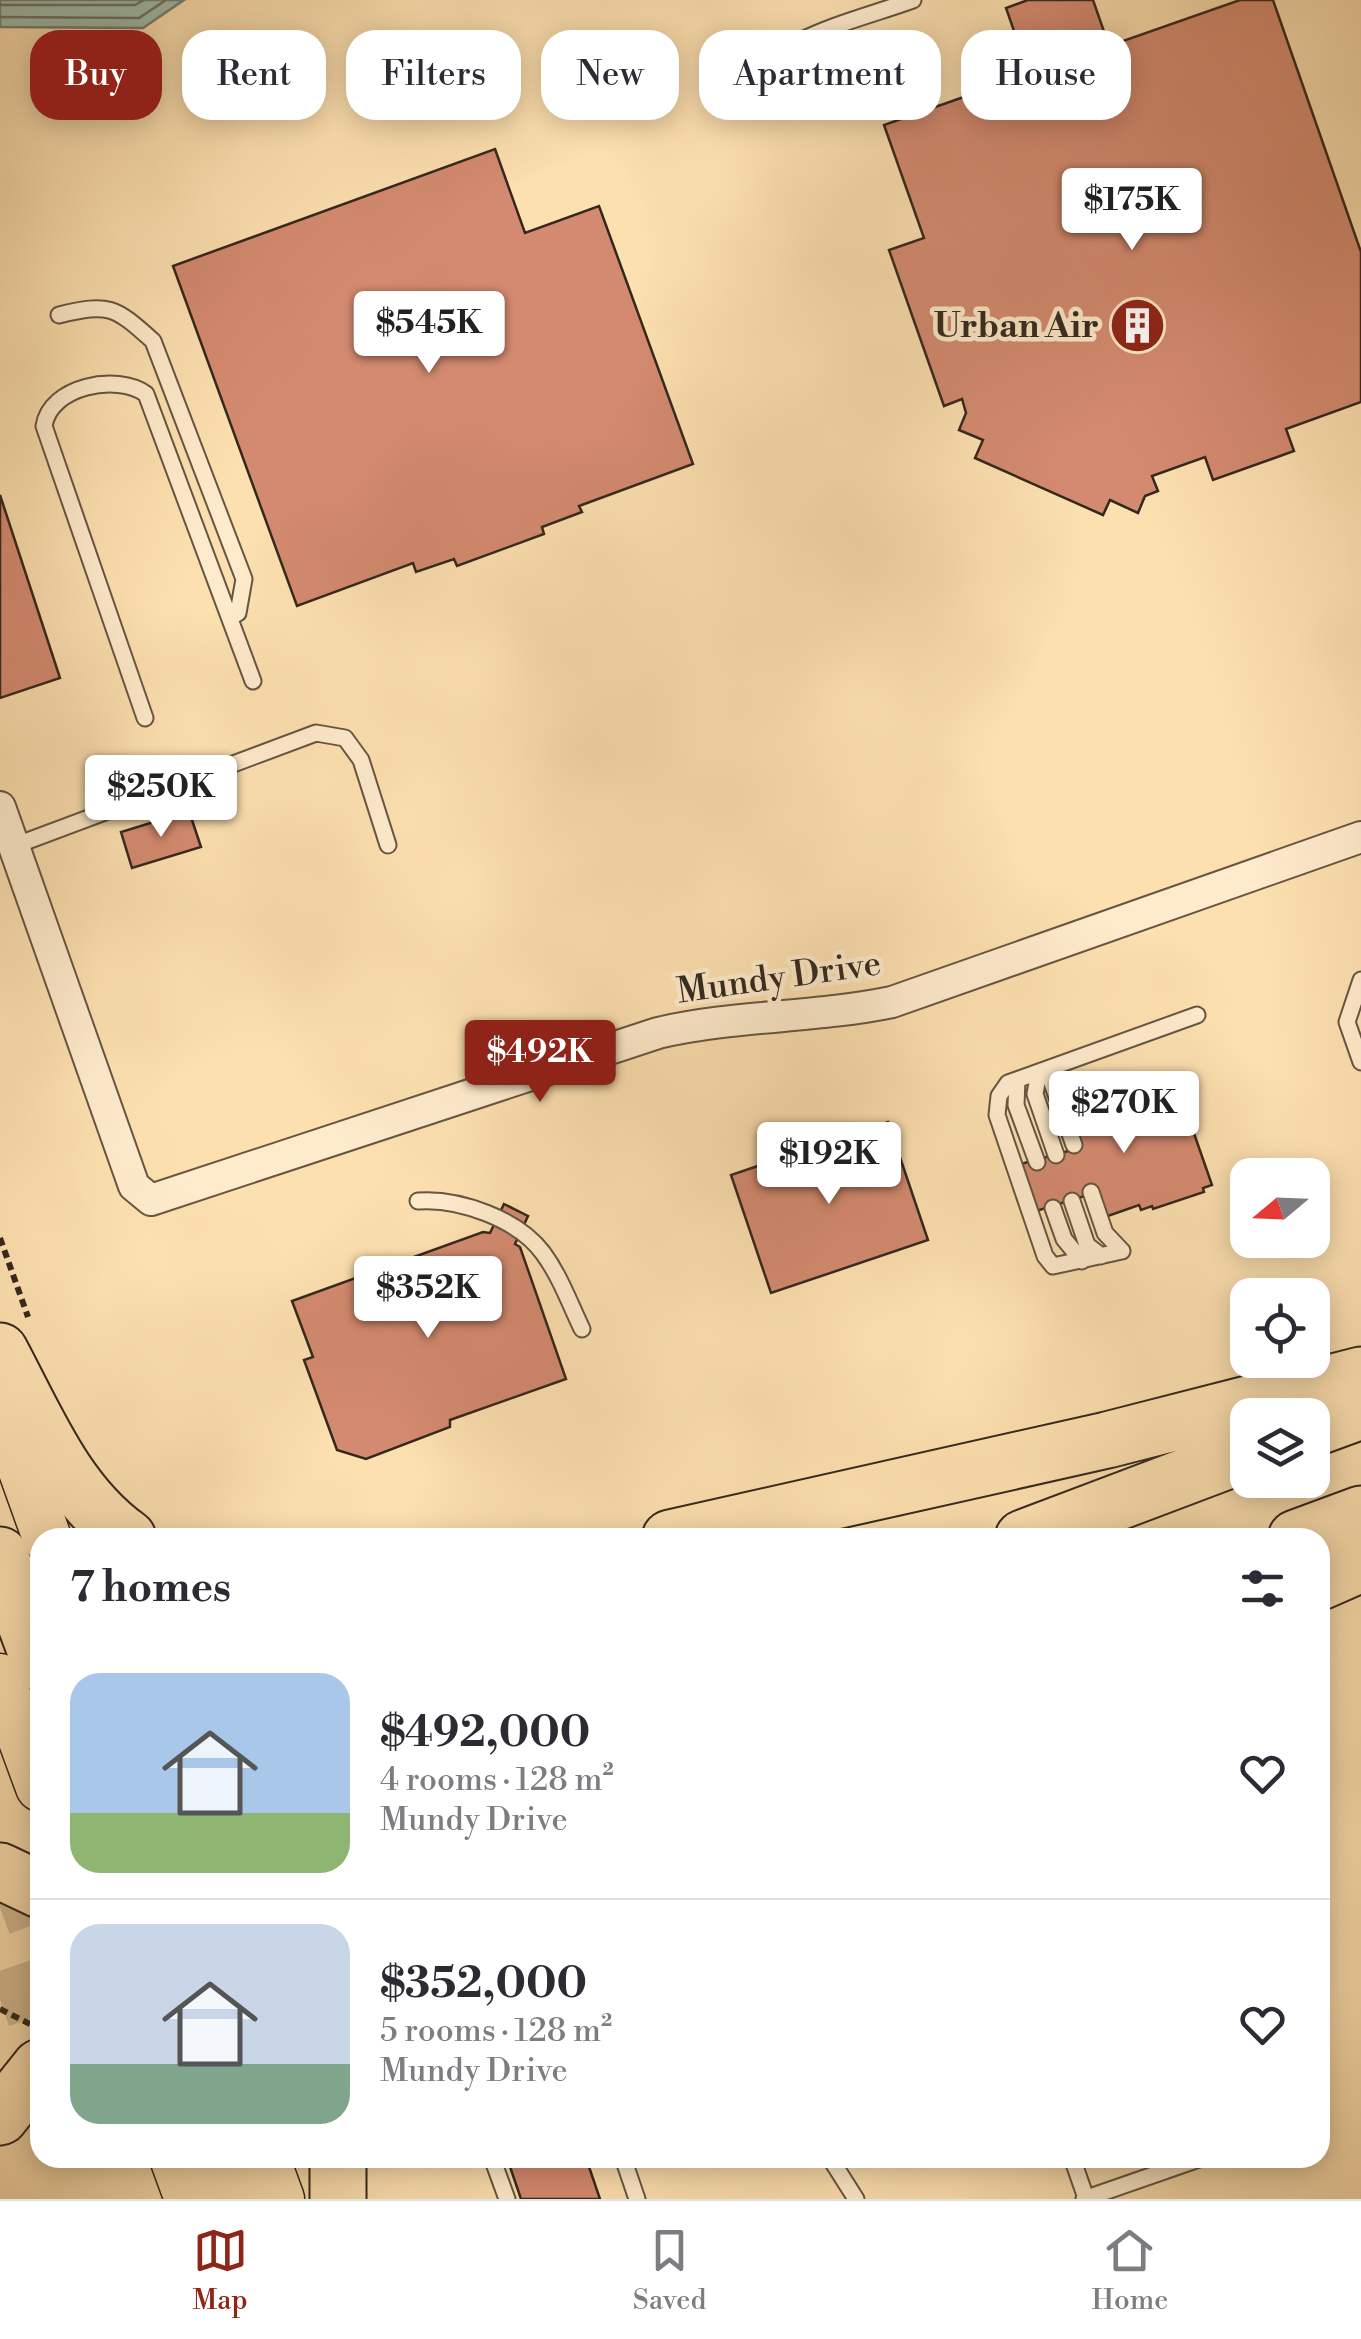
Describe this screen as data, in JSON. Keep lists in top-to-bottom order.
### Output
{
  "streets": {
    "street": ["Mundy Drive"]
  },
  "places": {
    "building": ["Urban Air"]
  },
  "north": "left",
  "page": {
    "chip": [
      "Buy",
      "Rent",
      "Filters",
      "New",
      "Apartment",
      "House"
    ],
    "price": [
      "$175K",
      "$545K",
      "$250K",
      "$492K",
      "$270K",
      "$192K",
      "$352K"
    ],
    "heading": "7 homes",
    "list": [
      {
        "name": "$492,000",
        "note": "4 rooms · 128 m² · Mundy Drive"
      },
      {
        "name": "$352,000",
        "note": "5 rooms · 128 m² · Mundy Drive"
      }
    ],
    "tabs": ["Map", "Saved", "Home"]
  }
}
